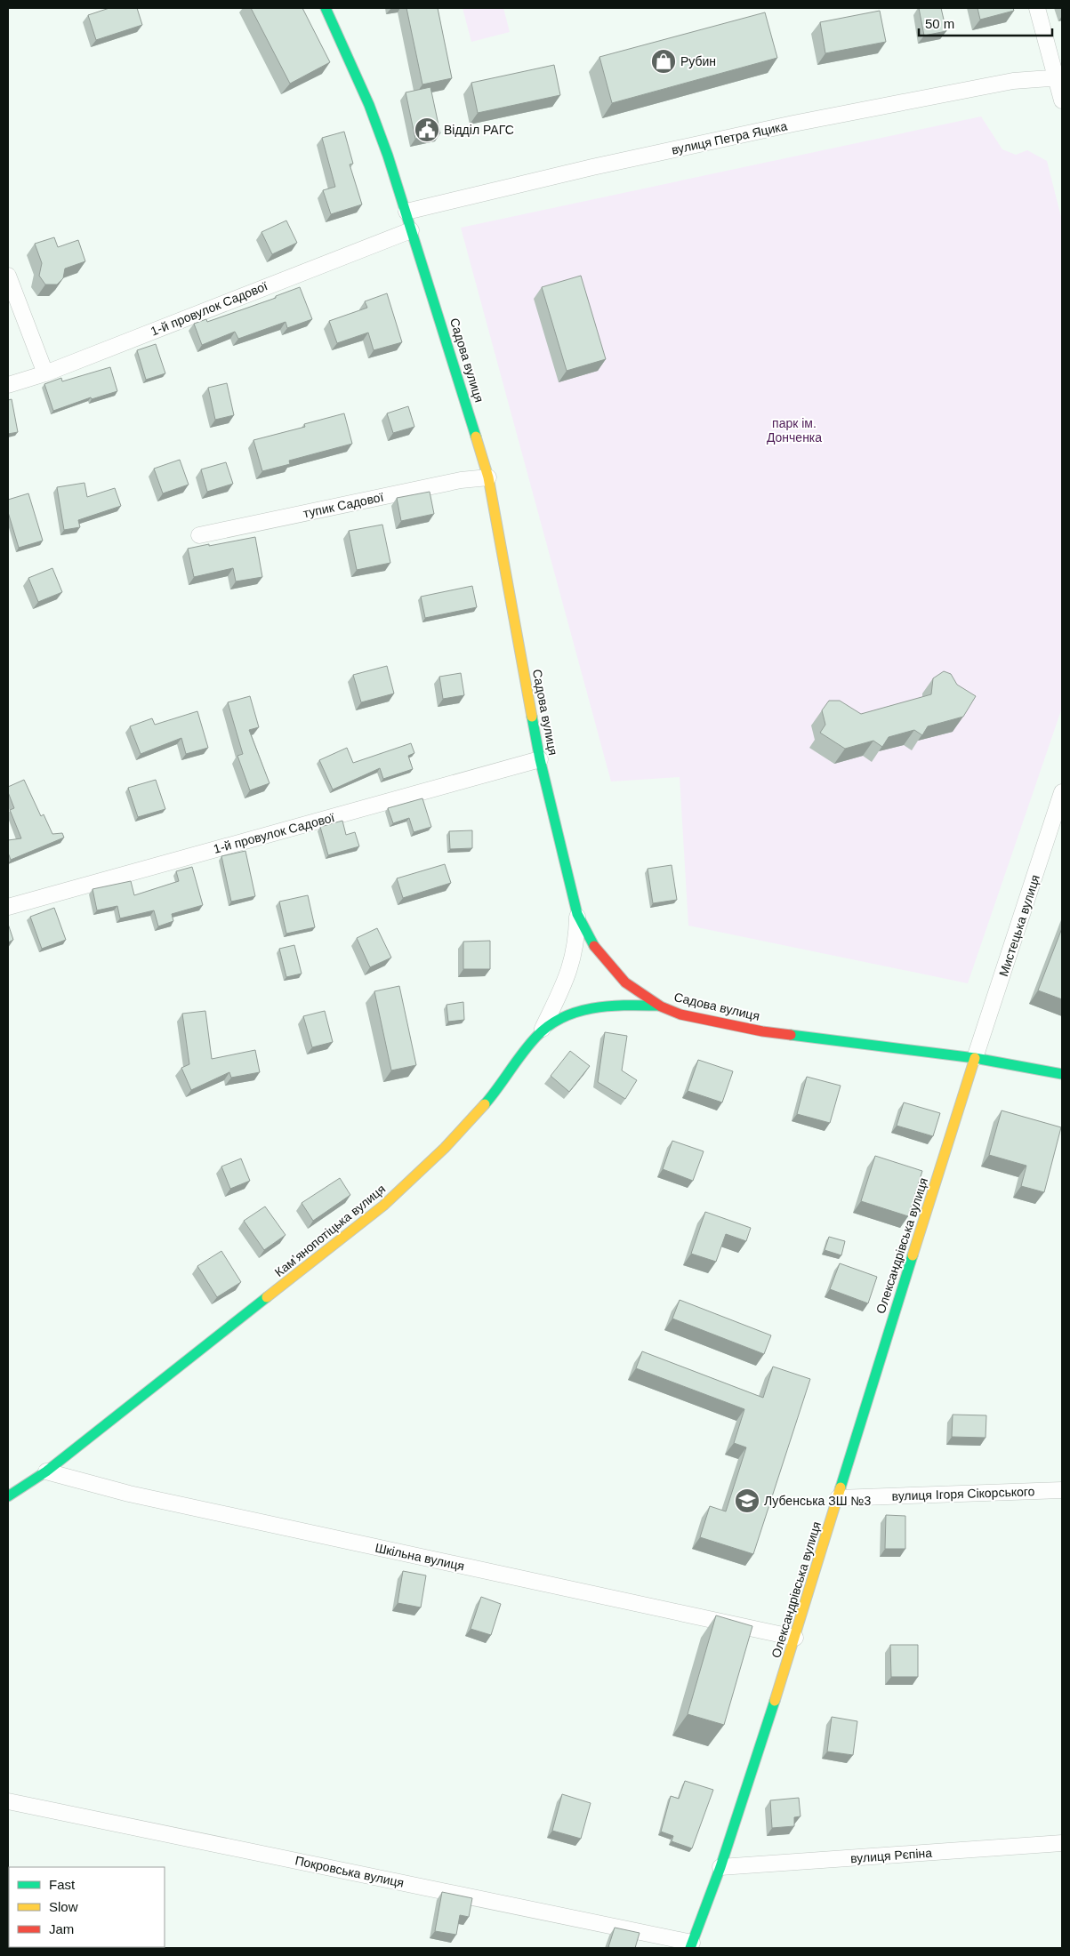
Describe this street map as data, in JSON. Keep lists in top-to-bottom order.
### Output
{
  "streets": {
    "main road": ["Садова вулиця", "Камʼянопотіцька вулиця", "Олександрівська вулиця"],
    "street": [
      "вулиця Петра Яцика",
      "1-й провулок Садової",
      "тупик Садової",
      "Мистецька вулиця",
      "вулиця Ігоря Сікорського",
      "Шкільна вулиця",
      "вулиця Рєпіна",
      "Покровська вулиця"
    ]
  },
  "crossings": [
    ["вулиця Петра Яцика", "Садова вулиця"],
    ["1-й провулок Садової", "Садова вулиця"],
    ["Садова вулиця", "тупик Садової"],
    ["Садова вулиця", "Мистецька вулиця"],
    ["Садова вулиця", "Камʼянопотіцька вулиця"],
    ["Садова вулиця", "Олександрівська вулиця"],
    ["Мистецька вулиця", "Олександрівська вулиця"],
    ["Камʼянопотіцька вулиця", "Шкільна вулиця"],
    ["Олександрівська вулиця", "вулиця Ігоря Сікорського"],
    ["Олександрівська вулиця", "Шкільна вулиця"],
    ["Олександрівська вулиця", "вулиця Рєпіна"],
    ["Олександрівська вулиця", "Покровська вулиця"]
  ],
  "parks": ["парк ім. Донченка"],
  "places": {
    "shop": ["Рубин"],
    "public building": ["Відділ РАГС"],
    "school or university": ["Лубенська ЗШ №3"]
  },
  "legend": ["Fast", "Slow", "Jam"],
  "scale_bar": "50 m"
}
